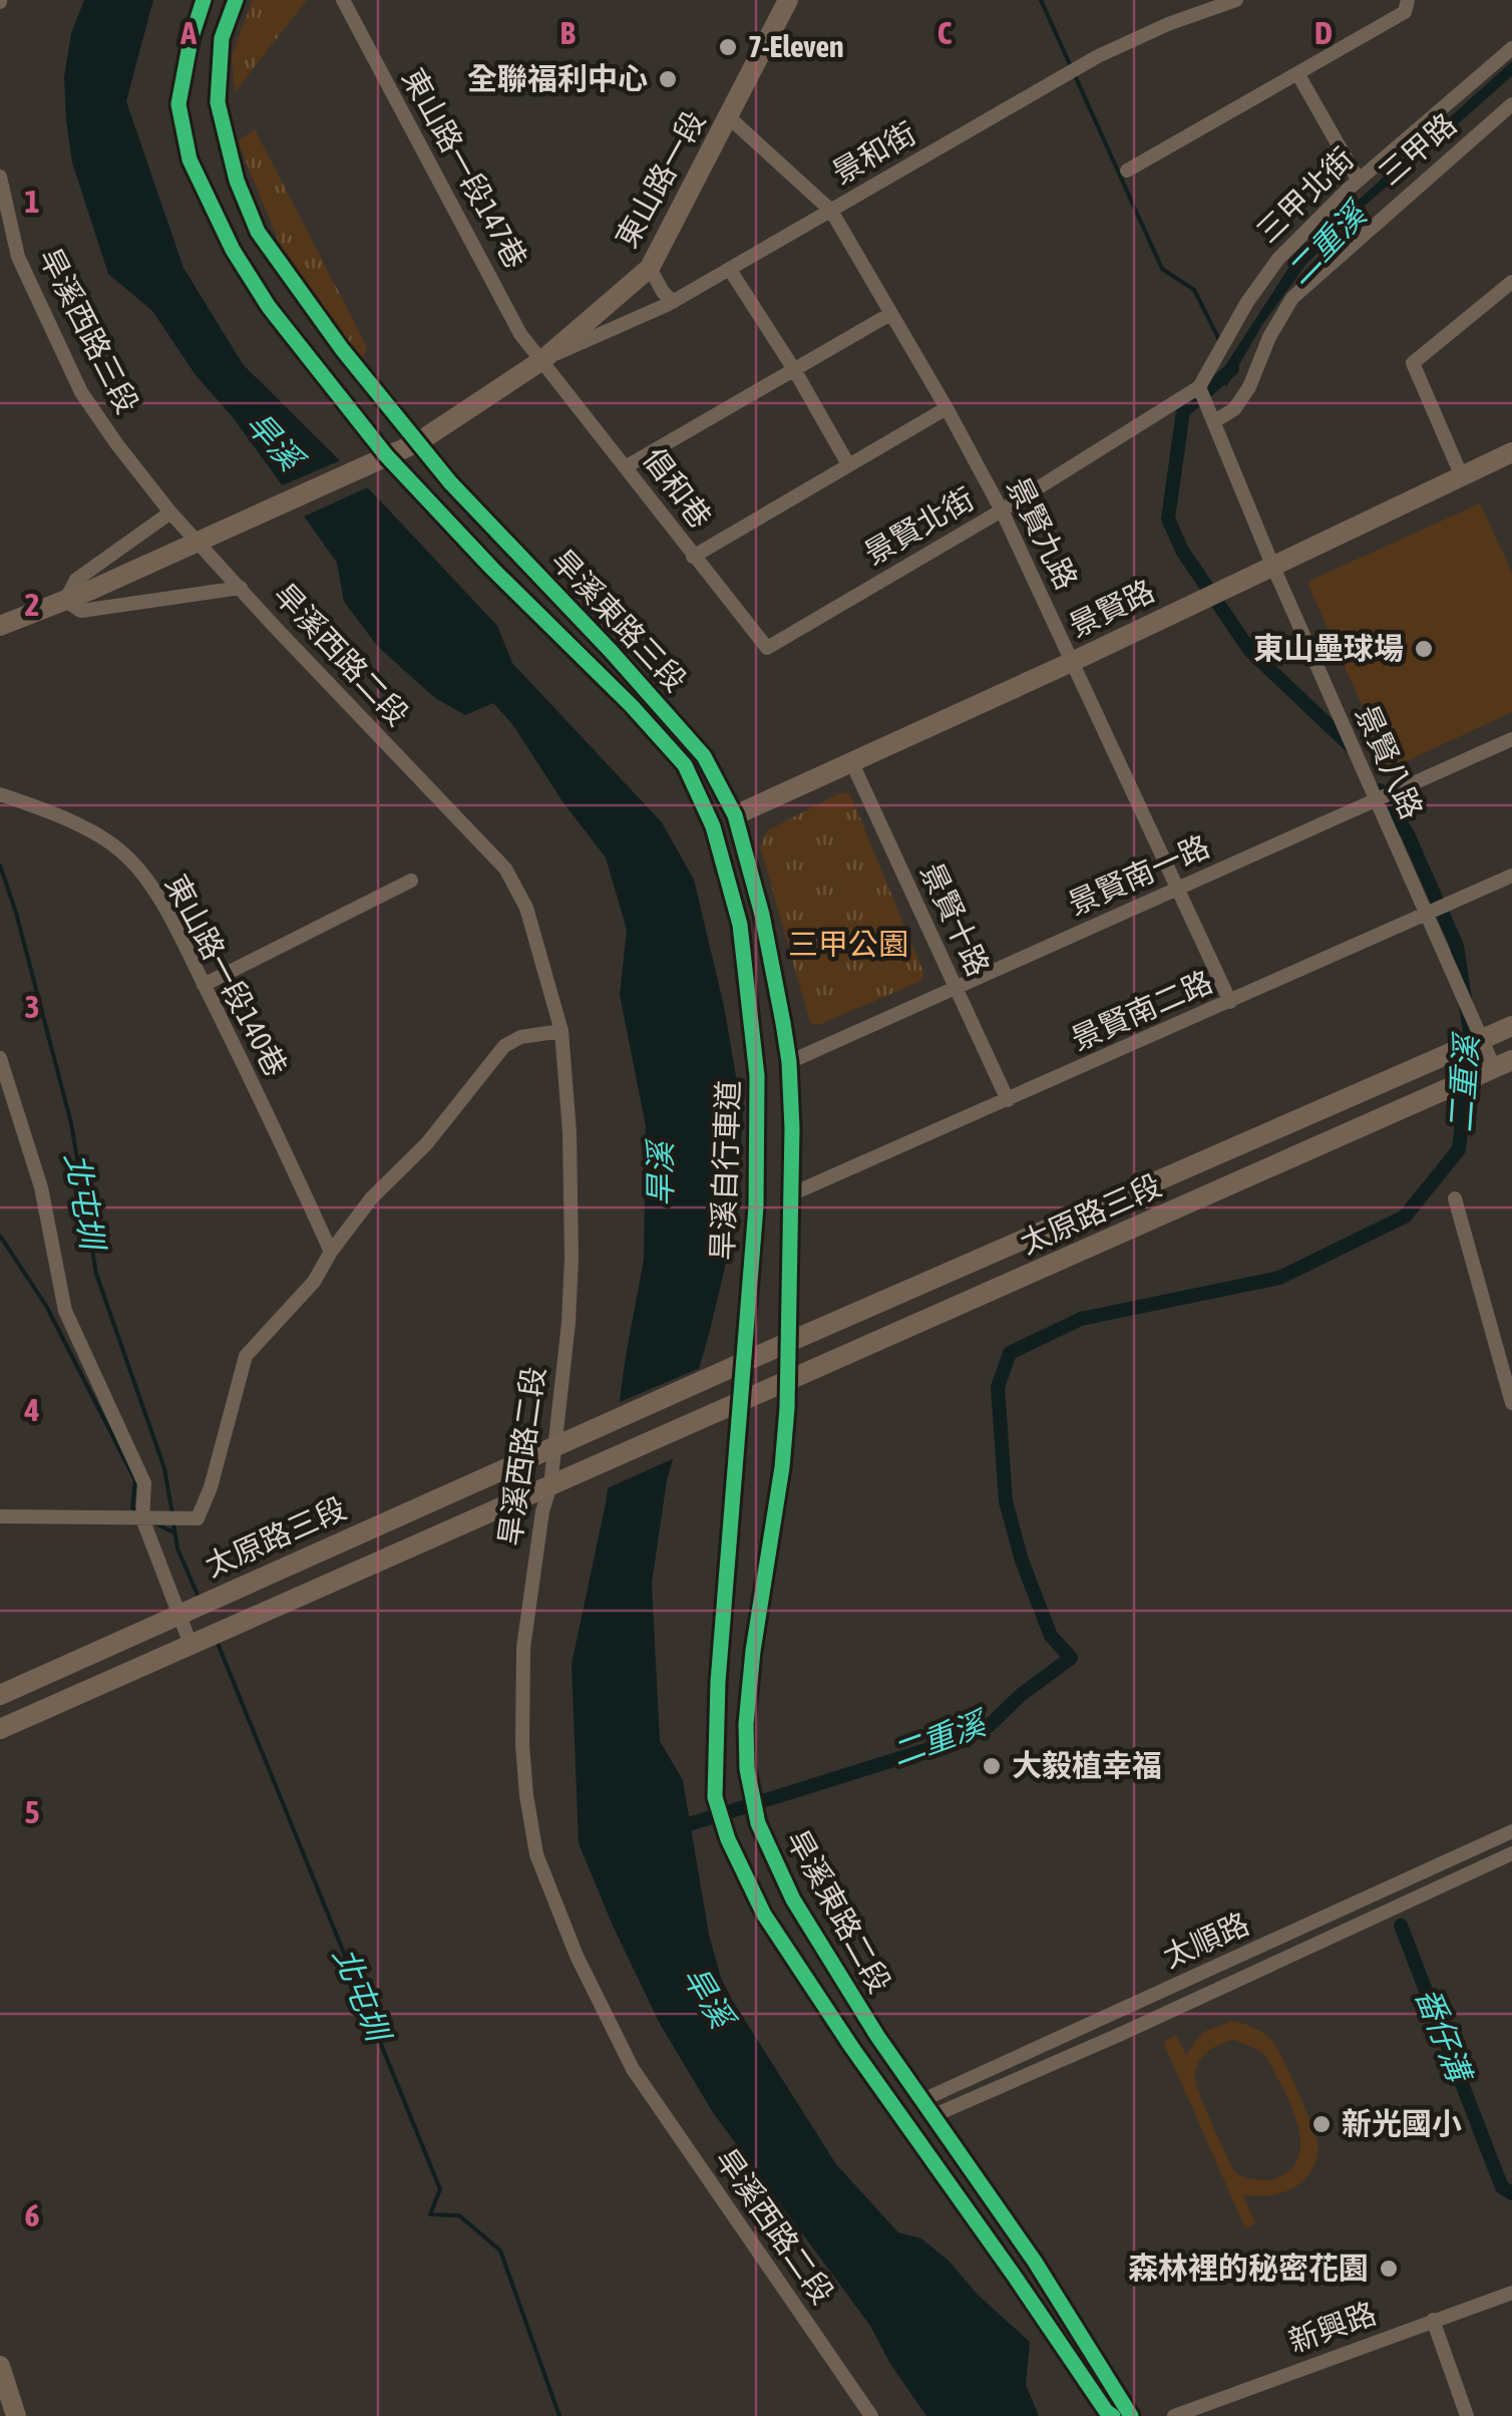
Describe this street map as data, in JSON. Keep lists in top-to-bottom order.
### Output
{
  "streets": {
    "main road": ["東山路一段", "景賢路", "太原路三段"],
    "street": [
      "三甲路",
      "景和街",
      "東山路一段147巷",
      "三甲北街",
      "旱溪西路三段",
      "倡和巷",
      "景賢北街",
      "景賢九路",
      "旱溪東路三段",
      "旱溪西路二段",
      "景賢八路",
      "景賢南一路",
      "景賢十路",
      "東山路一段140巷",
      "景賢南二路",
      "旱溪東路二段",
      "太順路",
      "新興路"
    ],
    "cycle path": ["旱溪自行車道"]
  },
  "crossings": [
    ["三甲路", "景賢八路"],
    ["景和街", "東山路一段147巷"],
    ["景和街", "東山路一段"],
    ["景和街", "倡和巷"],
    ["景和街", "景賢九路"],
    ["東山路一段147巷", "東山路一段"],
    ["東山路一段147巷", "倡和巷"],
    ["東山路一段", "旱溪西路三段"],
    ["東山路一段", "倡和巷"],
    ["東山路一段", "景賢九路"],
    ["東山路一段", "旱溪東路三段"],
    ["東山路一段", "旱溪西路二段"],
    ["三甲北街", "景賢北街"],
    ["旱溪西路三段", "旱溪西路二段"],
    ["倡和巷", "景賢北街"],
    ["景賢北街", "景賢九路"],
    ["景賢九路", "景賢路"],
    ["景賢九路", "景賢南一路"],
    ["景賢九路", "景賢南二路"],
    ["景賢路", "旱溪東路三段"],
    ["景賢路", "景賢八路"],
    ["景賢路", "景賢十路"],
    ["旱溪東路三段", "景賢南一路"],
    ["旱溪東路三段", "景賢南二路"],
    ["旱溪東路三段", "太原路三段"],
    ["旱溪東路三段", "旱溪東路二段"],
    ["旱溪西路二段", "太原路三段"],
    ["景賢八路", "景賢南一路"],
    ["景賢八路", "景賢南二路"],
    ["景賢八路", "太原路三段"],
    ["景賢南一路", "景賢十路"],
    ["景賢十路", "景賢南二路"],
    ["太原路三段", "旱溪東路二段"],
    ["旱溪東路二段", "太順路"]
  ],
  "water": [
    "二重溪",
    "旱溪",
    "北屯圳",
    "番仔溝"
  ],
  "parks": ["三甲公園"],
  "places": [
    "7-Eleven",
    "全聯福利中心",
    "東山壘球場",
    "大毅植幸福",
    "新光國小",
    "森林裡的秘密花園"
  ],
  "grid": {
    "columns": [
      "A",
      "B",
      "C",
      "D"
    ],
    "rows": [
      "1",
      "2",
      "3",
      "4",
      "5",
      "6"
    ]
  }
}
